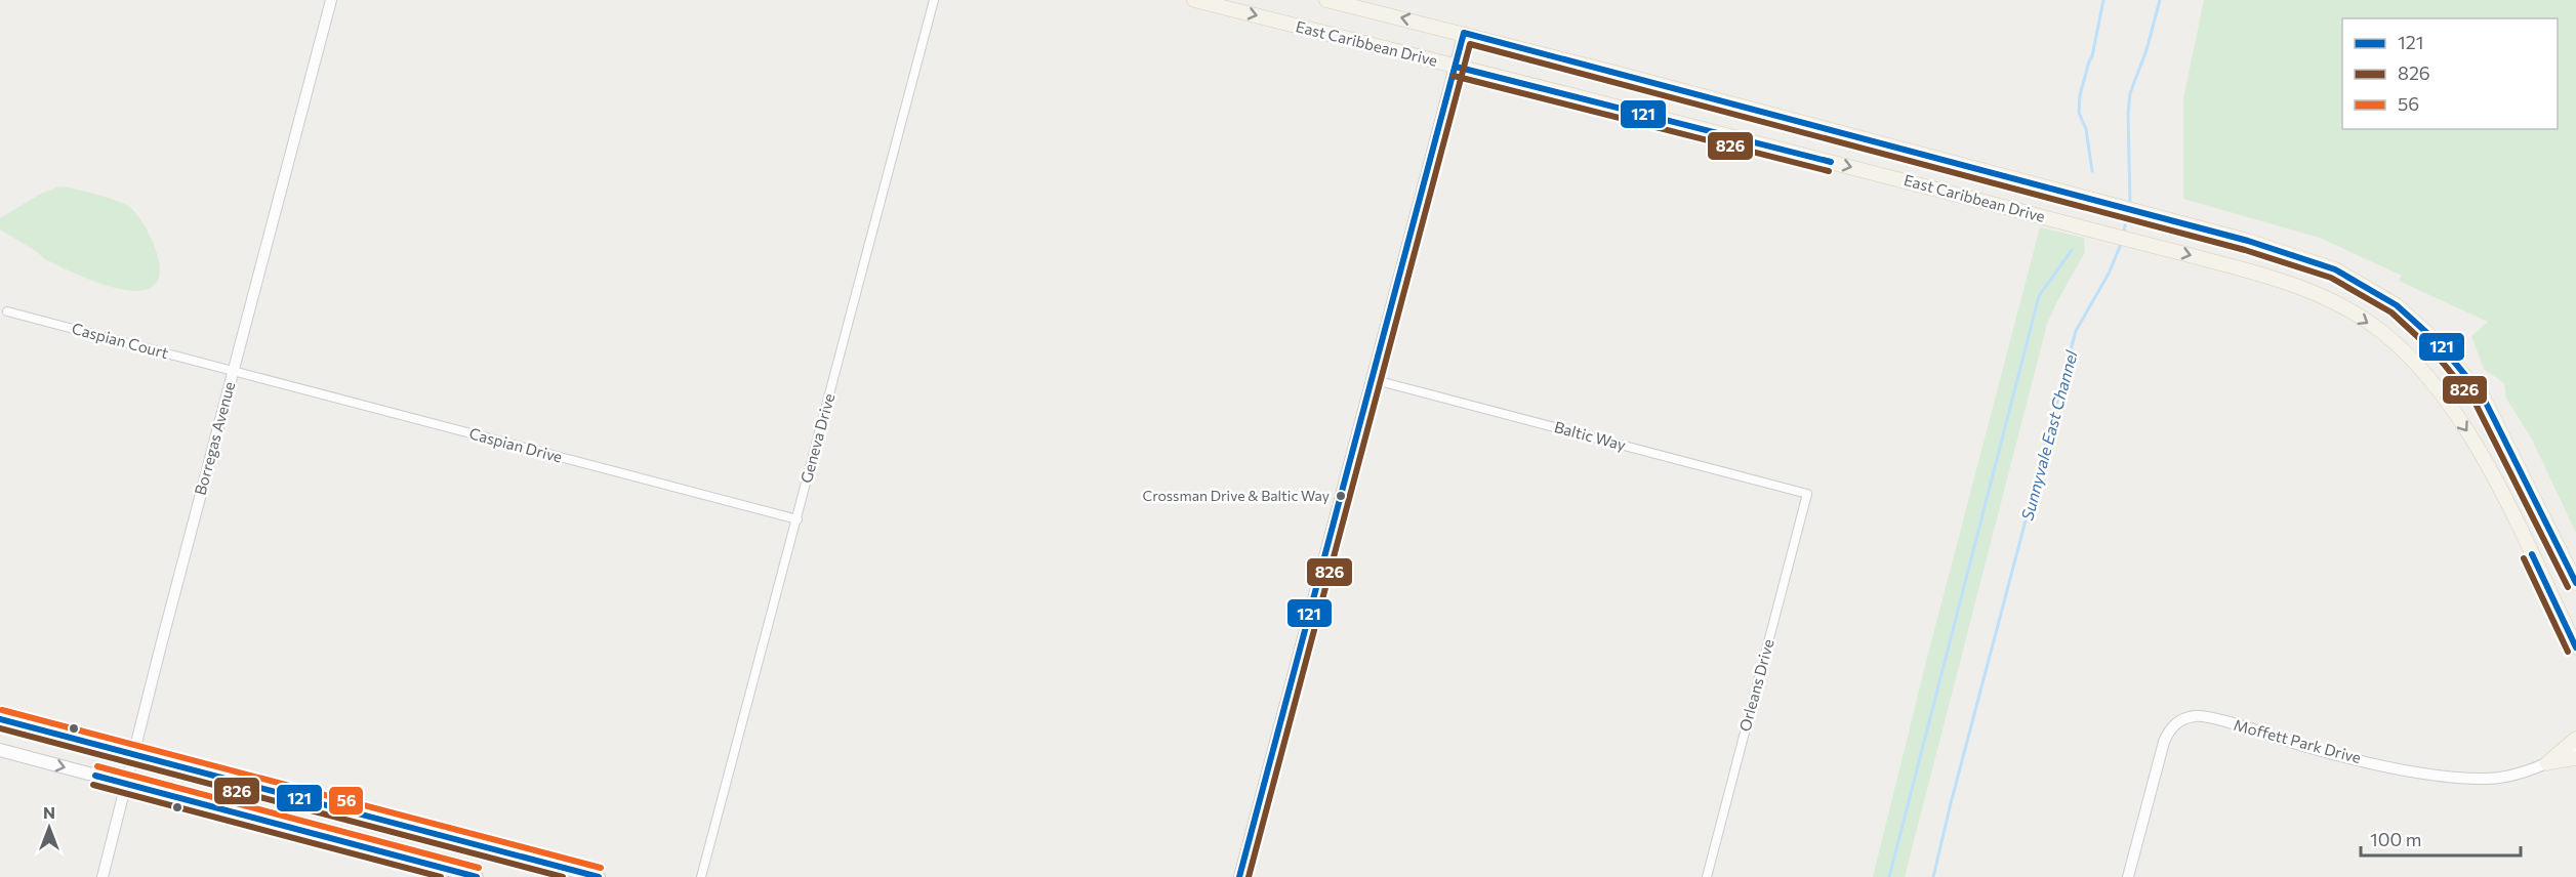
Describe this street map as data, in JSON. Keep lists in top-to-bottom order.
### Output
{
  "streets": {
    "main road": ["East Caribbean Drive"],
    "street": [
      "Caspian Court",
      "Baltic Way",
      "Borregas Avenue",
      "Geneva Drive",
      "Caspian Drive",
      "Orleans Drive",
      "Moffett Park Drive"
    ]
  },
  "crossings": [
    ["Caspian Court", "Borregas Avenue"],
    ["Caspian Court", "Caspian Drive"],
    ["Baltic Way", "Orleans Drive"],
    ["Borregas Avenue", "Caspian Drive"],
    ["Geneva Drive", "Caspian Drive"]
  ],
  "water": ["Sunnyvale East Channel"],
  "places": ["Crossman Drive & Baltic Way"],
  "lines": ["transit line 121", "transit line 826", "transit line 56"],
  "legend": ["121", "826", "56"],
  "scale_bar": "100 m",
  "north": "top"
}
